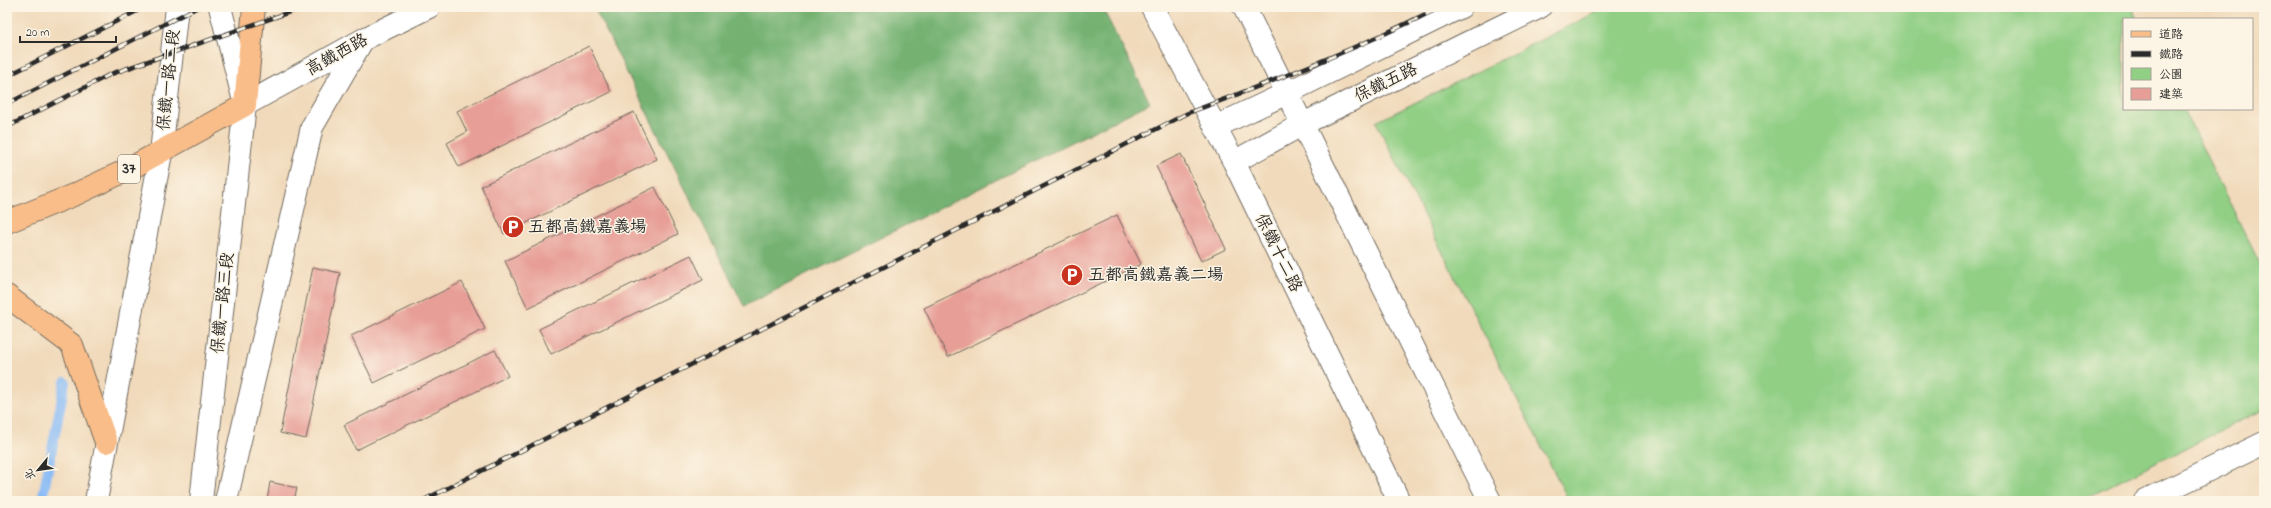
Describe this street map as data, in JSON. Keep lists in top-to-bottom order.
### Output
{
  "streets": {
    "main road": ["37"],
    "street": [
      "高鐵西路",
      "保鐵一路二段",
      "保鐵五路",
      "保鐵十二路",
      "保鐵一路三段"
    ]
  },
  "crossings": [
    ["高鐵西路", "37"],
    ["高鐵西路", "保鐵一路三段"],
    ["保鐵一路二段", "37"],
    ["保鐵五路", "保鐵十二路"],
    ["37", "保鐵一路三段"]
  ],
  "places": {
    "parking": ["五都高鐵嘉義場", "五都高鐵嘉義二場"]
  },
  "legend": [
    "道路",
    "鐵路",
    "公園",
    "建築"
  ],
  "scale_bar": "20 m",
  "north": "bottom left"
}
